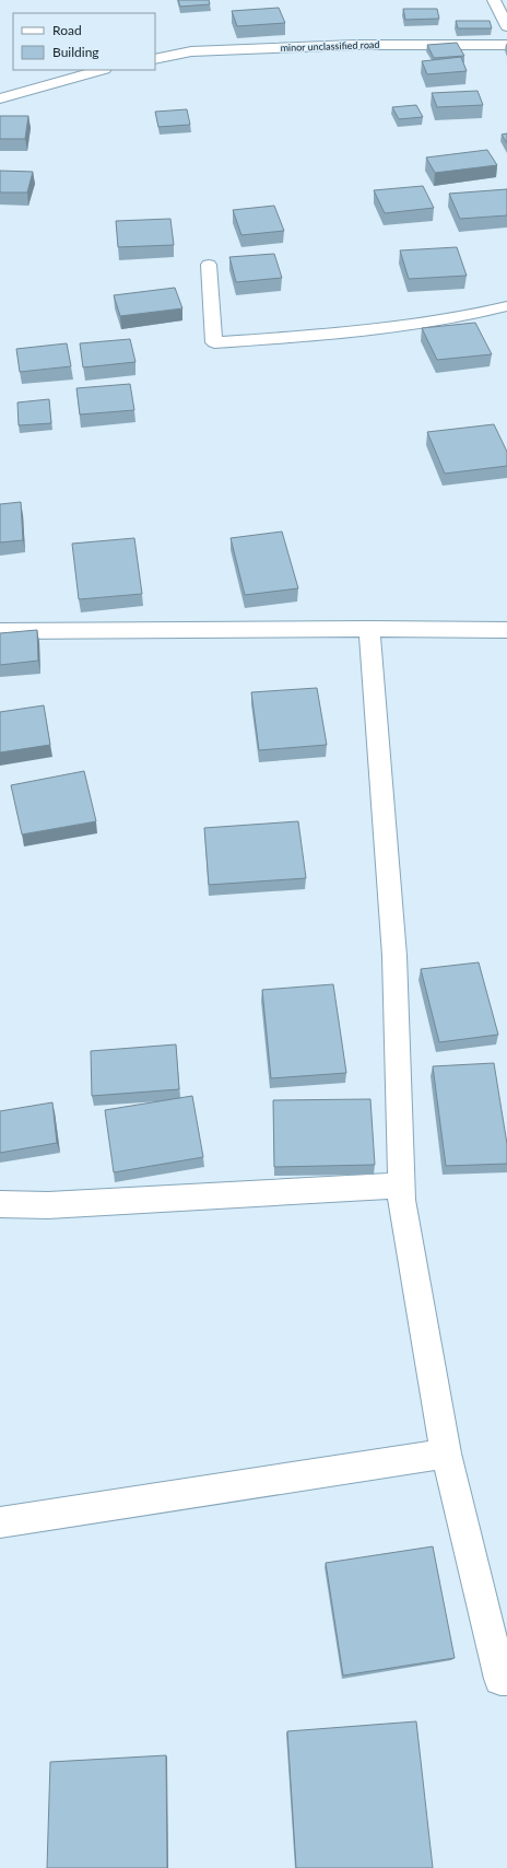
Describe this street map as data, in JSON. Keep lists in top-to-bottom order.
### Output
{
  "streets": {
    "street": ["minor unclassified road"]
  },
  "legend": ["Road", "Building"]
}
